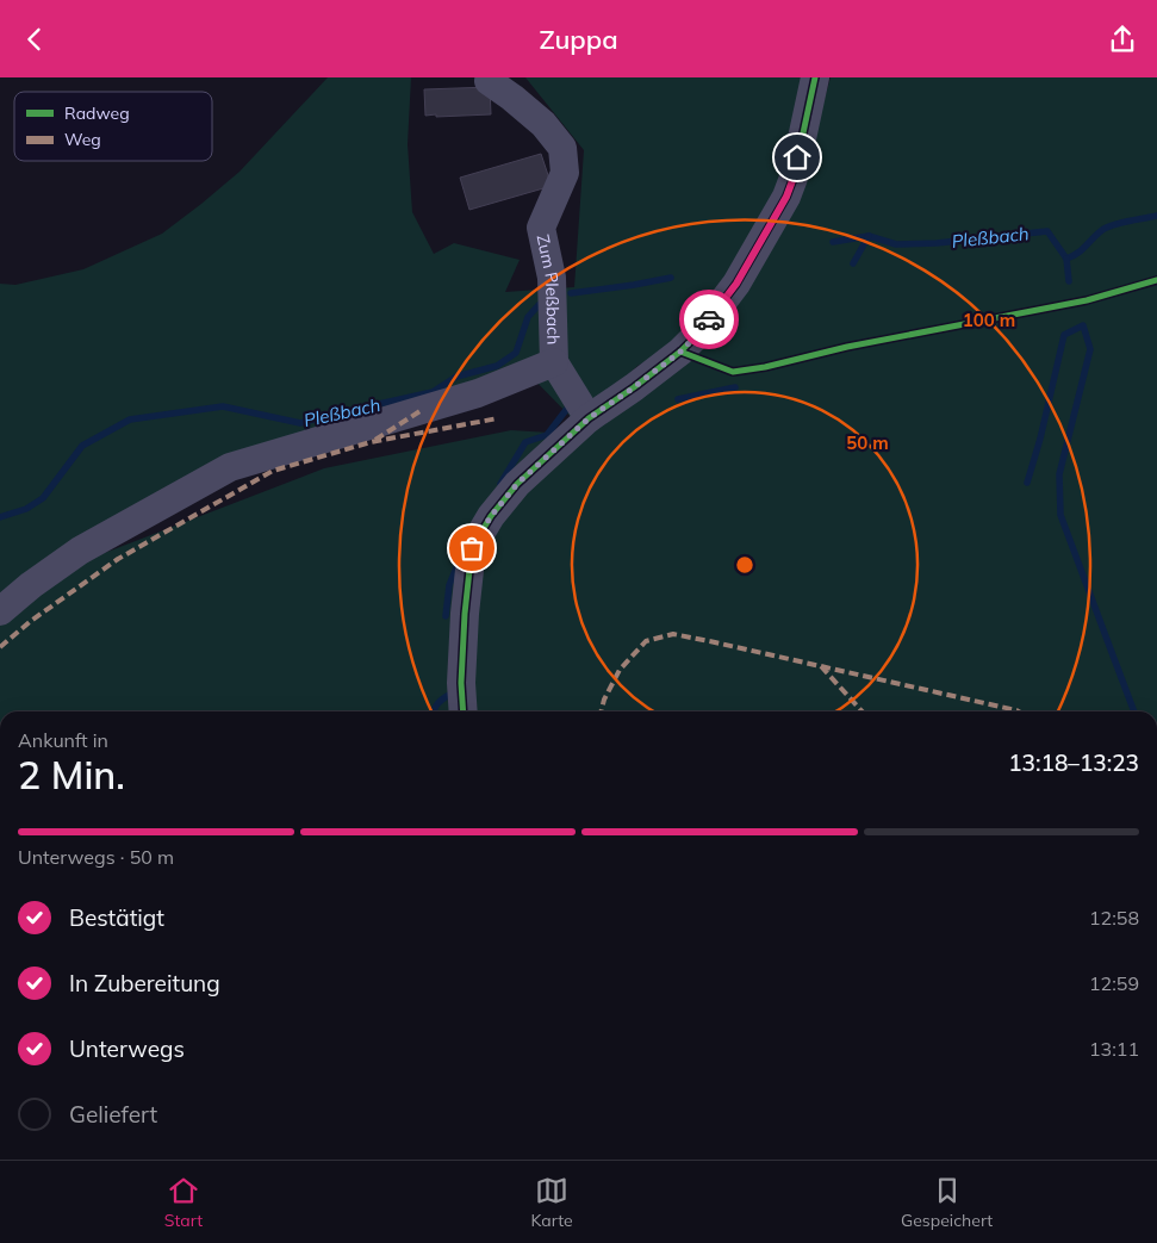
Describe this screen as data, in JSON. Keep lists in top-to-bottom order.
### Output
{
  "streets": {
    "street": ["Zum Pleßbach"]
  },
  "water": ["Pleßbach"],
  "legend": ["Radweg", "Weg"],
  "page": {
    "header": "Zuppa",
    "heading": ["2 Min.", "Ankunft in", "13:18–13:23"],
    "bar": "Unterwegs · 50 m",
    "list": [
      ["Bestätigt", "12:58"],
      ["In Zubereitung", "12:59"],
      ["Unterwegs", "13:11"],
      "Geliefert"
    ],
    "tabs": ["Start", "Karte", "Gespeichert"]
  },
  "rings": ["100 m", "50 m"]
}
